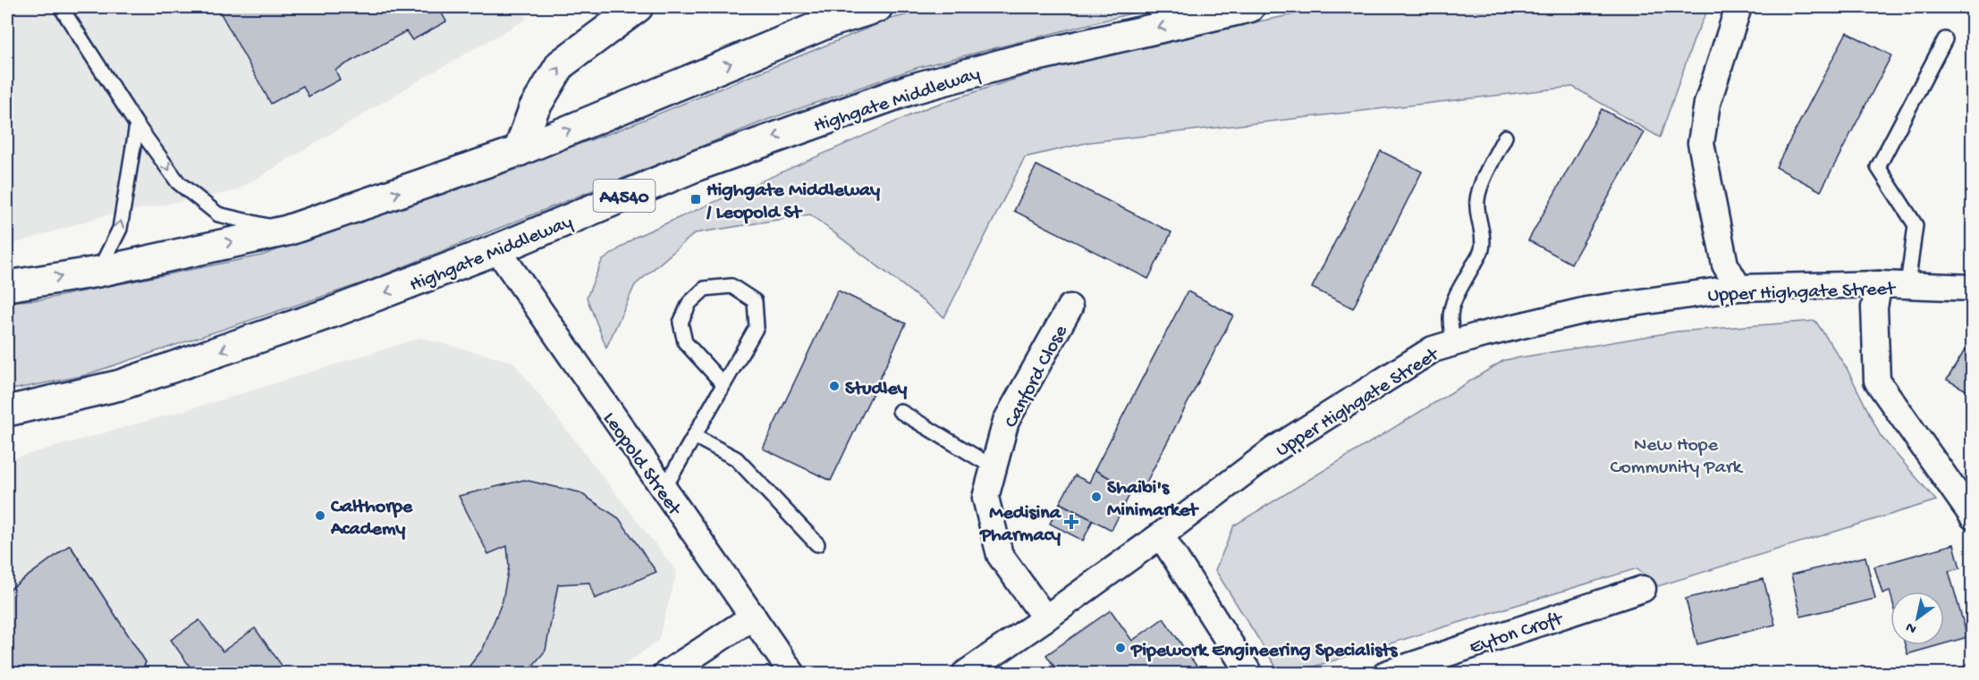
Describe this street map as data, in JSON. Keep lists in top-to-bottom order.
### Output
{
  "streets": {
    "main road": ["Highgate Middleway", "A4540"],
    "street": [
      "Upper Highgate Street",
      "Canford Close",
      "Leopold Street",
      "Eyton Croft"
    ]
  },
  "crossings": [
    ["Highgate Middleway", "Leopold Street"],
    ["Upper Highgate Street", "Canford Close"]
  ],
  "parks": ["New Hope Community Park"],
  "places": {
    "transit": ["Highgate Middleway / Leopold St"],
    "other": [
      "Studley",
      "Shaibi's Minimarket",
      "Calthorpe Academy",
      "Pipework Engineering Specialists"
    ],
    "health": ["Medisina Pharmacy"]
  },
  "north": "bottom left"
}
